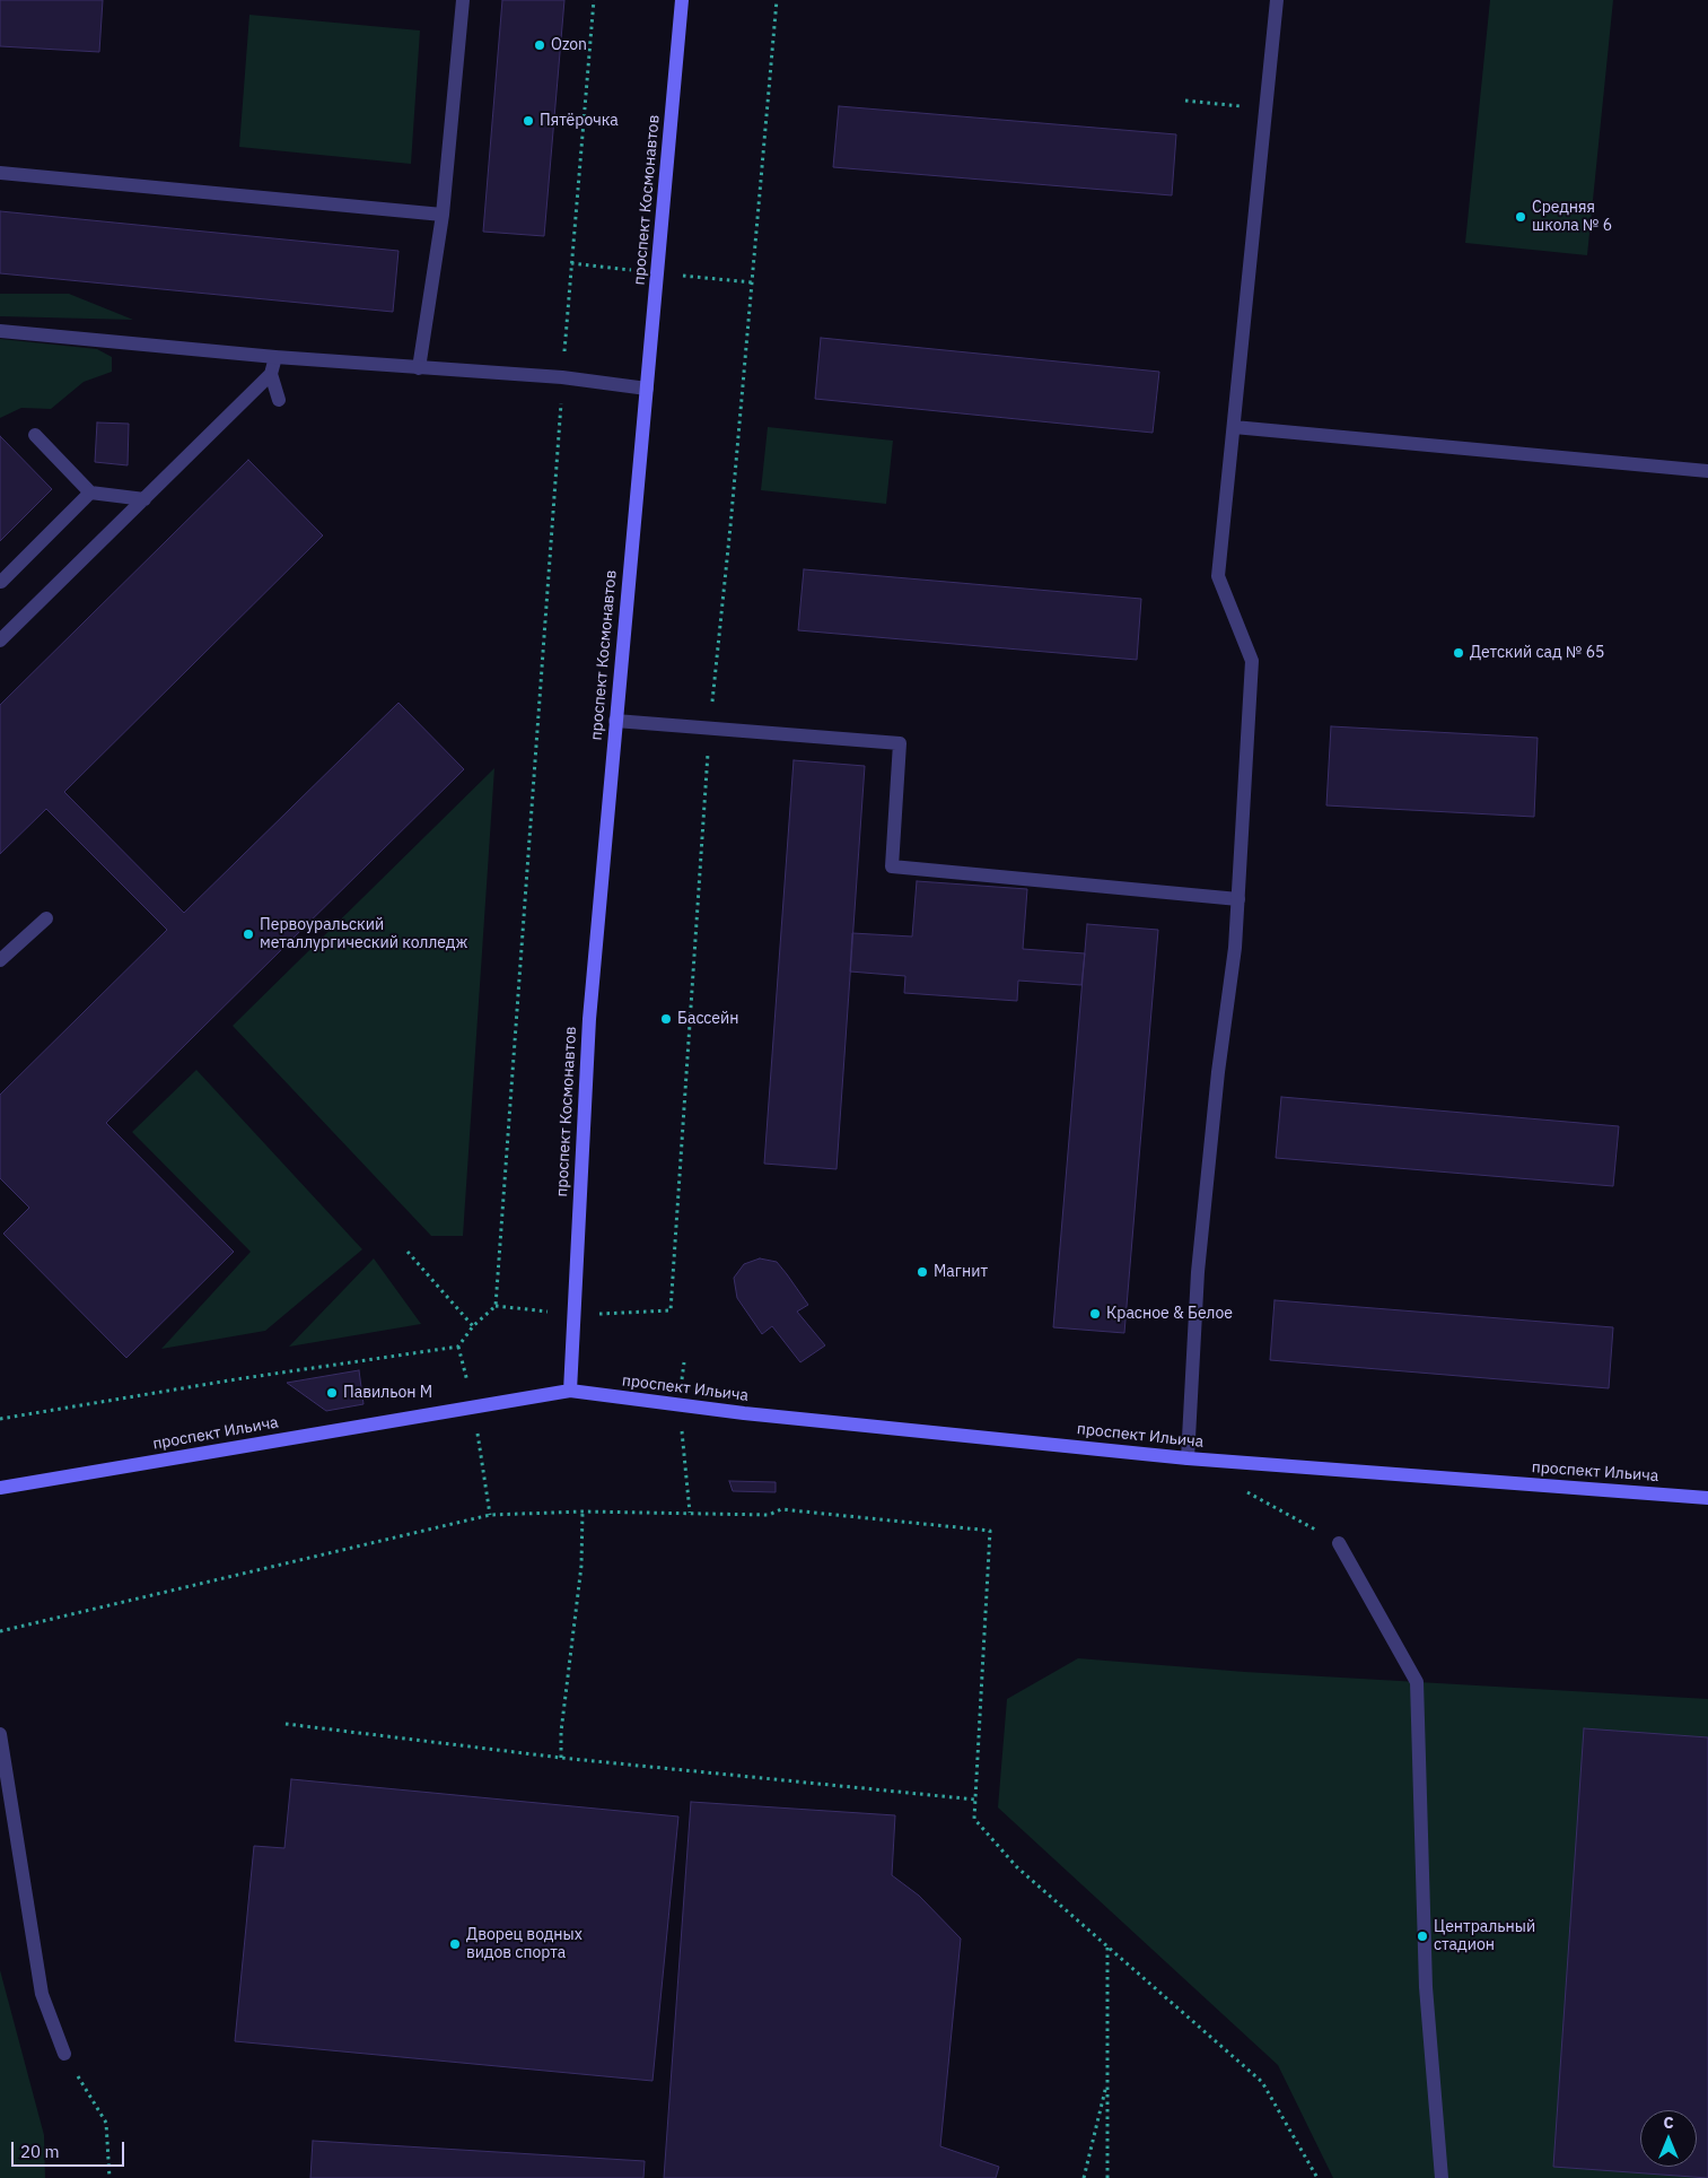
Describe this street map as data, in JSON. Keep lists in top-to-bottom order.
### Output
{
  "streets": {
    "main road": ["проспект Космонавтов", "проспект Ильича"]
  },
  "places": [
    "Ozon",
    "Пятёрочка",
    "Средняя школа № 6",
    "Детский сад № 65",
    "Первоуральский металлургический колледж",
    "Бассейн",
    "Магнит",
    "Красное & Белое",
    "Павильон М",
    "Центральный стадион",
    "Дворец водных видов спорта"
  ],
  "scale_bar": "20 m",
  "north": "top"
}
